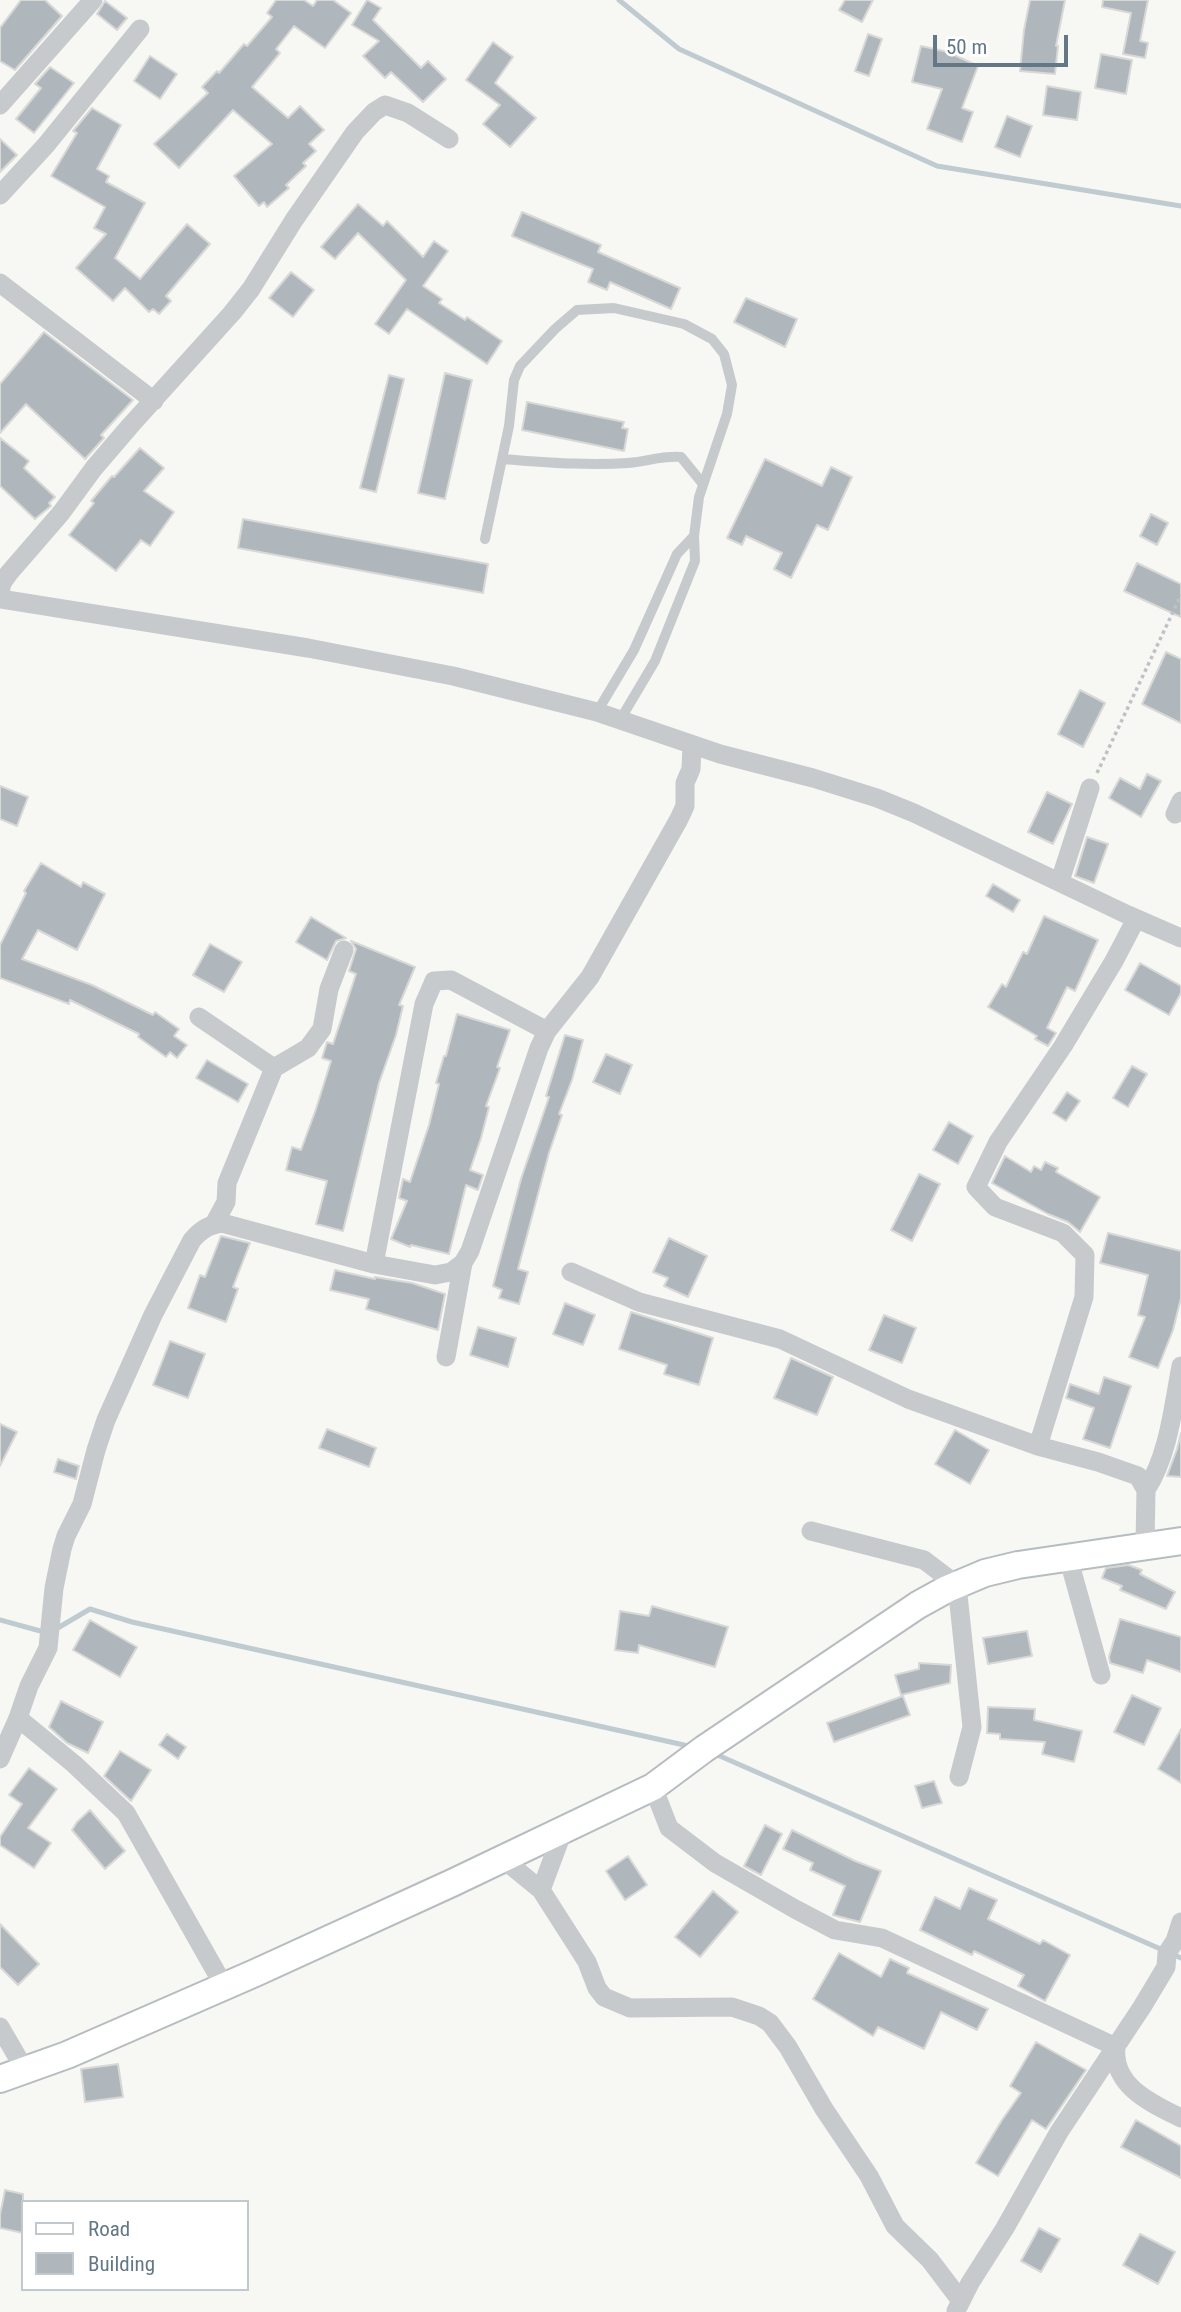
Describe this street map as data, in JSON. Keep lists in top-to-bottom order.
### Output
{
  "legend": ["Road", "Building"],
  "scale_bar": "50 m"
}
